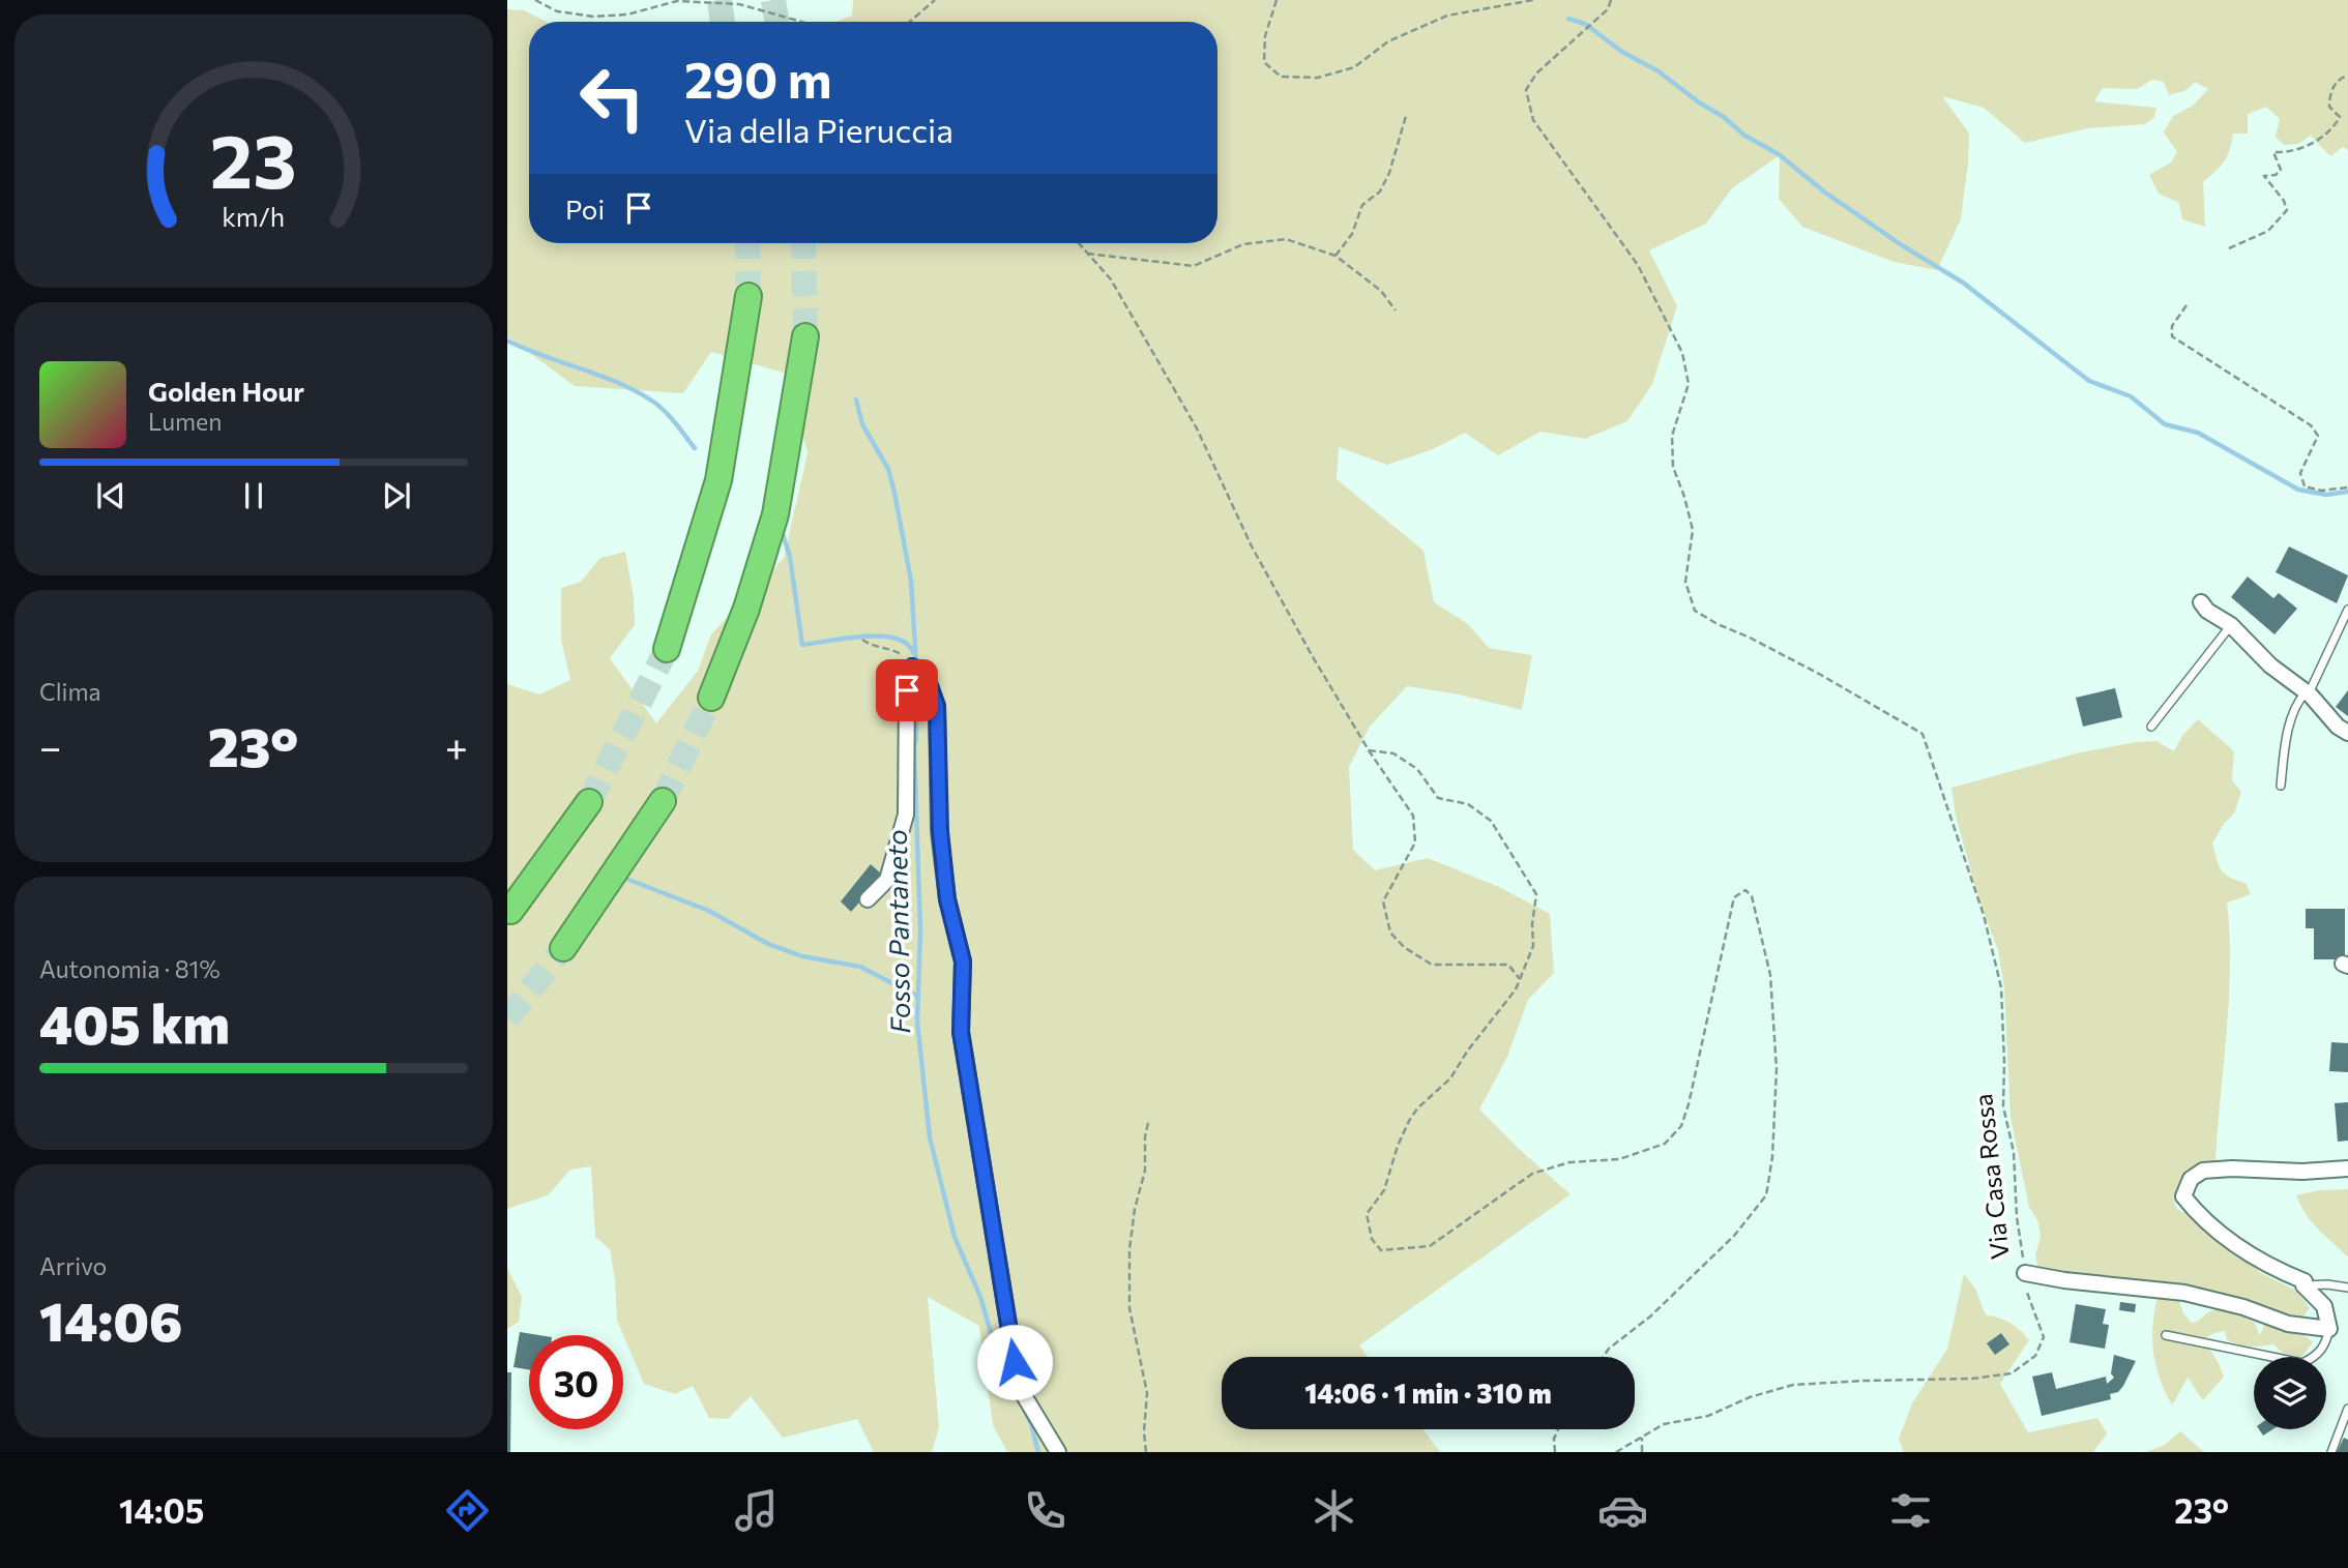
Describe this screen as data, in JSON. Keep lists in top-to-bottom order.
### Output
{
  "streets": {
    "street": ["Via Casa Rossa"]
  },
  "water": ["Fosso Pantaneto"],
  "page": {
    "turn": ["290 m", "Via della Pieruccia"],
    "then": "Poi",
    "song": ["Golden Hour", "Lumen"],
    "tile": [
      "Clima",
      ["Autonomia · 81%", "405 km"],
      ["Arrivo", "14:06"]
    ],
    "heat": ["−", "23°", "+"],
    "limit": "30",
    "trip": "14:06 · 1 min · 310 m",
    "tabs": ["14:05", "23°"],
    "gauge": ["23", "km/h"]
  }
}
